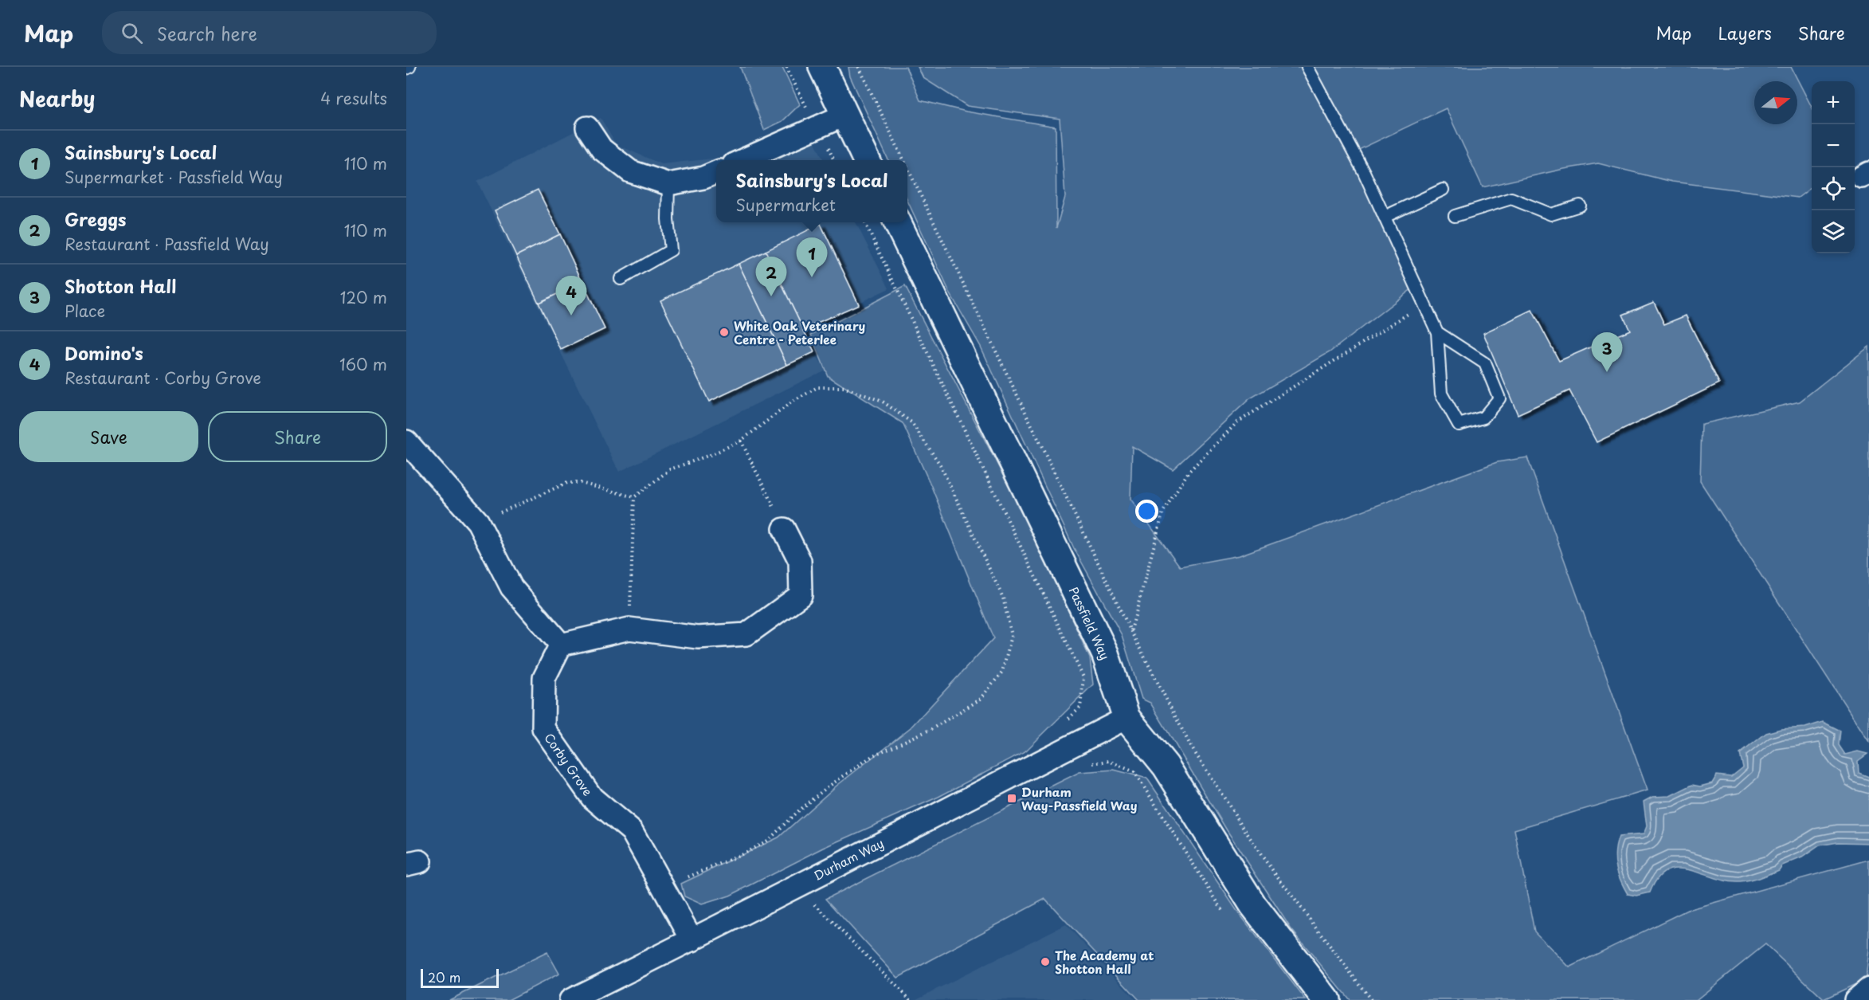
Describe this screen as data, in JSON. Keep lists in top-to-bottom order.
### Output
{
  "streets": {
    "street": ["Passfield Way", "Corby Grove", "Durham Way"]
  },
  "crossings": [
    ["Passfield Way", "Durham Way"],
    ["Corby Grove", "Durham Way"]
  ],
  "places": {
    "other": ["White Oak Veterinary Centre - Peterlee", "The Academy at Shotton Hall"],
    "transit": ["Durham Way-Passfield Way"]
  },
  "scale_bar": "20 m",
  "north": "right",
  "page": {
    "header": "Map",
    "search": "Search here",
    "nav": ["Map", "Layers", "Share"],
    "heading": ["Nearby", "4 results"],
    "map_buttons": ["+", "−"],
    "list": [
      {
        "mark": "1",
        "name": "Sainsbury's Local",
        "note": "Supermarket · Passfield Way",
        "value": "110 m"
      },
      {
        "mark": "2",
        "name": "Greggs",
        "note": "Restaurant · Passfield Way",
        "value": "110 m"
      },
      {
        "mark": "3",
        "name": "Shotton Hall",
        "note": "Place",
        "value": "120 m"
      },
      {
        "mark": "4",
        "name": "Domino's",
        "note": "Restaurant · Corby Grove",
        "value": "160 m"
      }
    ],
    "popup": ["Sainsbury's Local", "Supermarket"],
    "pins": [
      "1",
      "2",
      "4",
      "3"
    ],
    "buttons": ["Save", "Share"],
    "scale": "20 m"
  }
}
